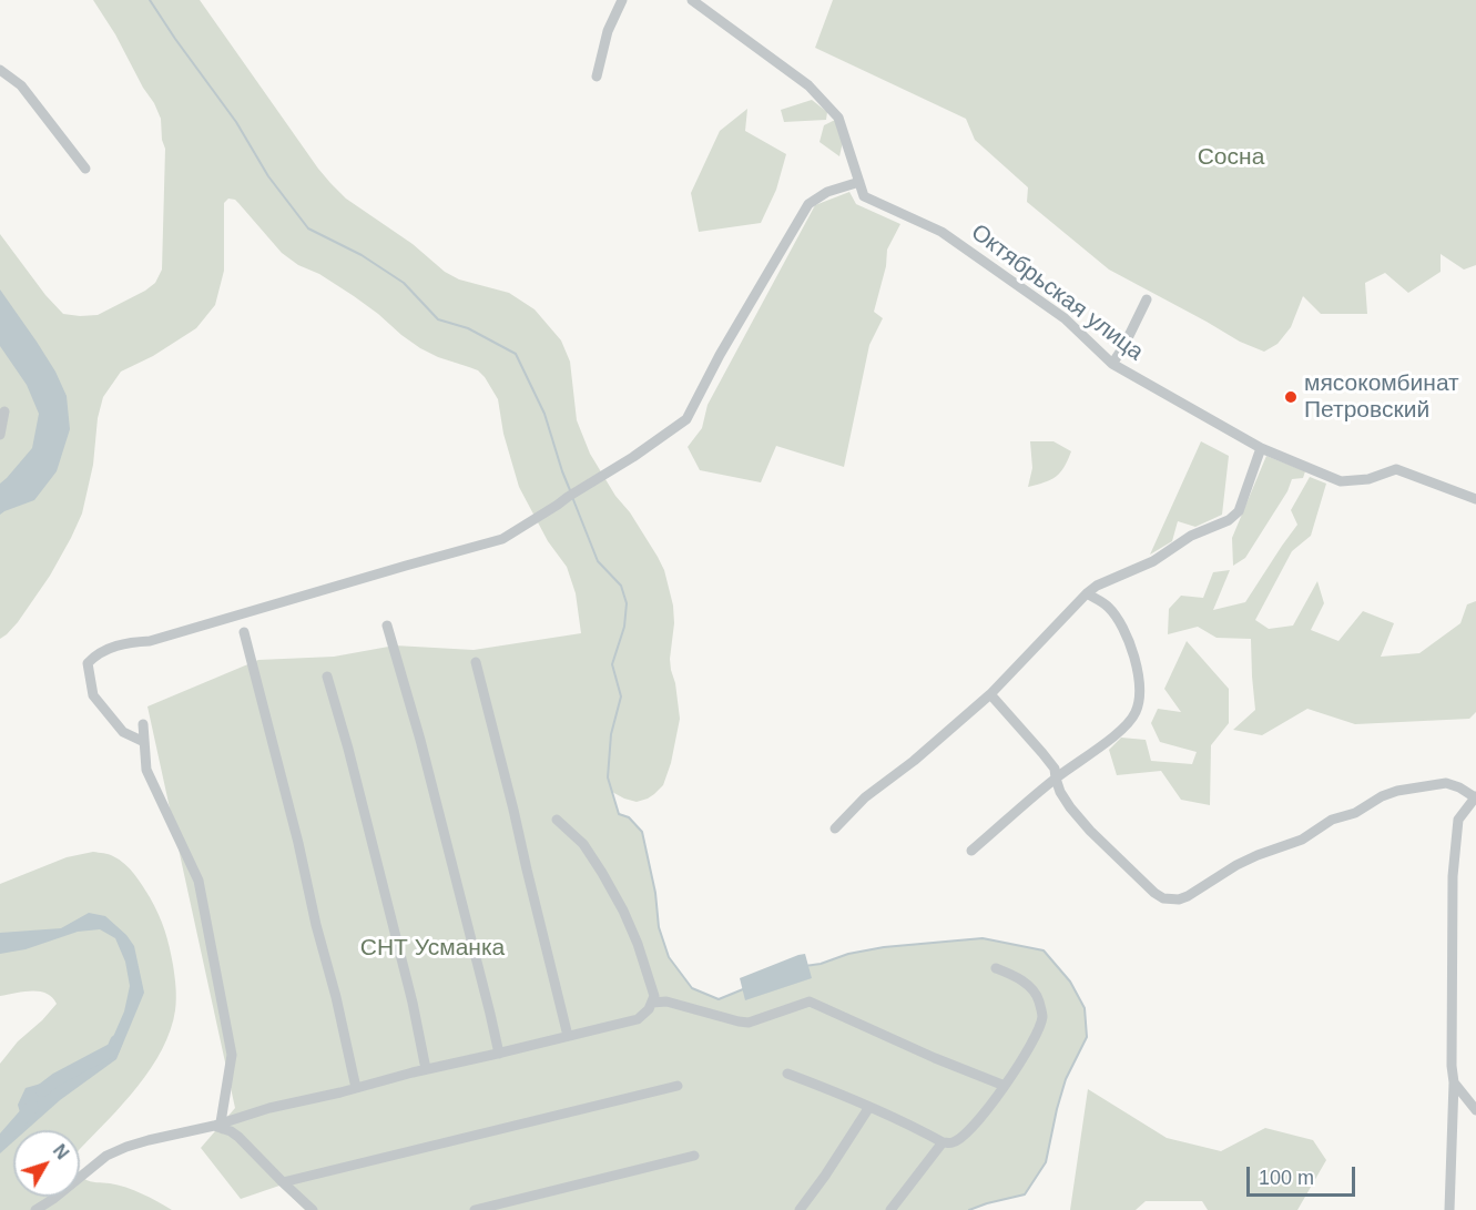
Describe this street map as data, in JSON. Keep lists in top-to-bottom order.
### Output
{
  "streets": {
    "street": ["Октябрьская улица"]
  },
  "parks": ["Сосна", "СНТ Усманка"],
  "places": ["мясокомбинат Петровский"],
  "scale_bar": "100 m",
  "north": "top right"
}
